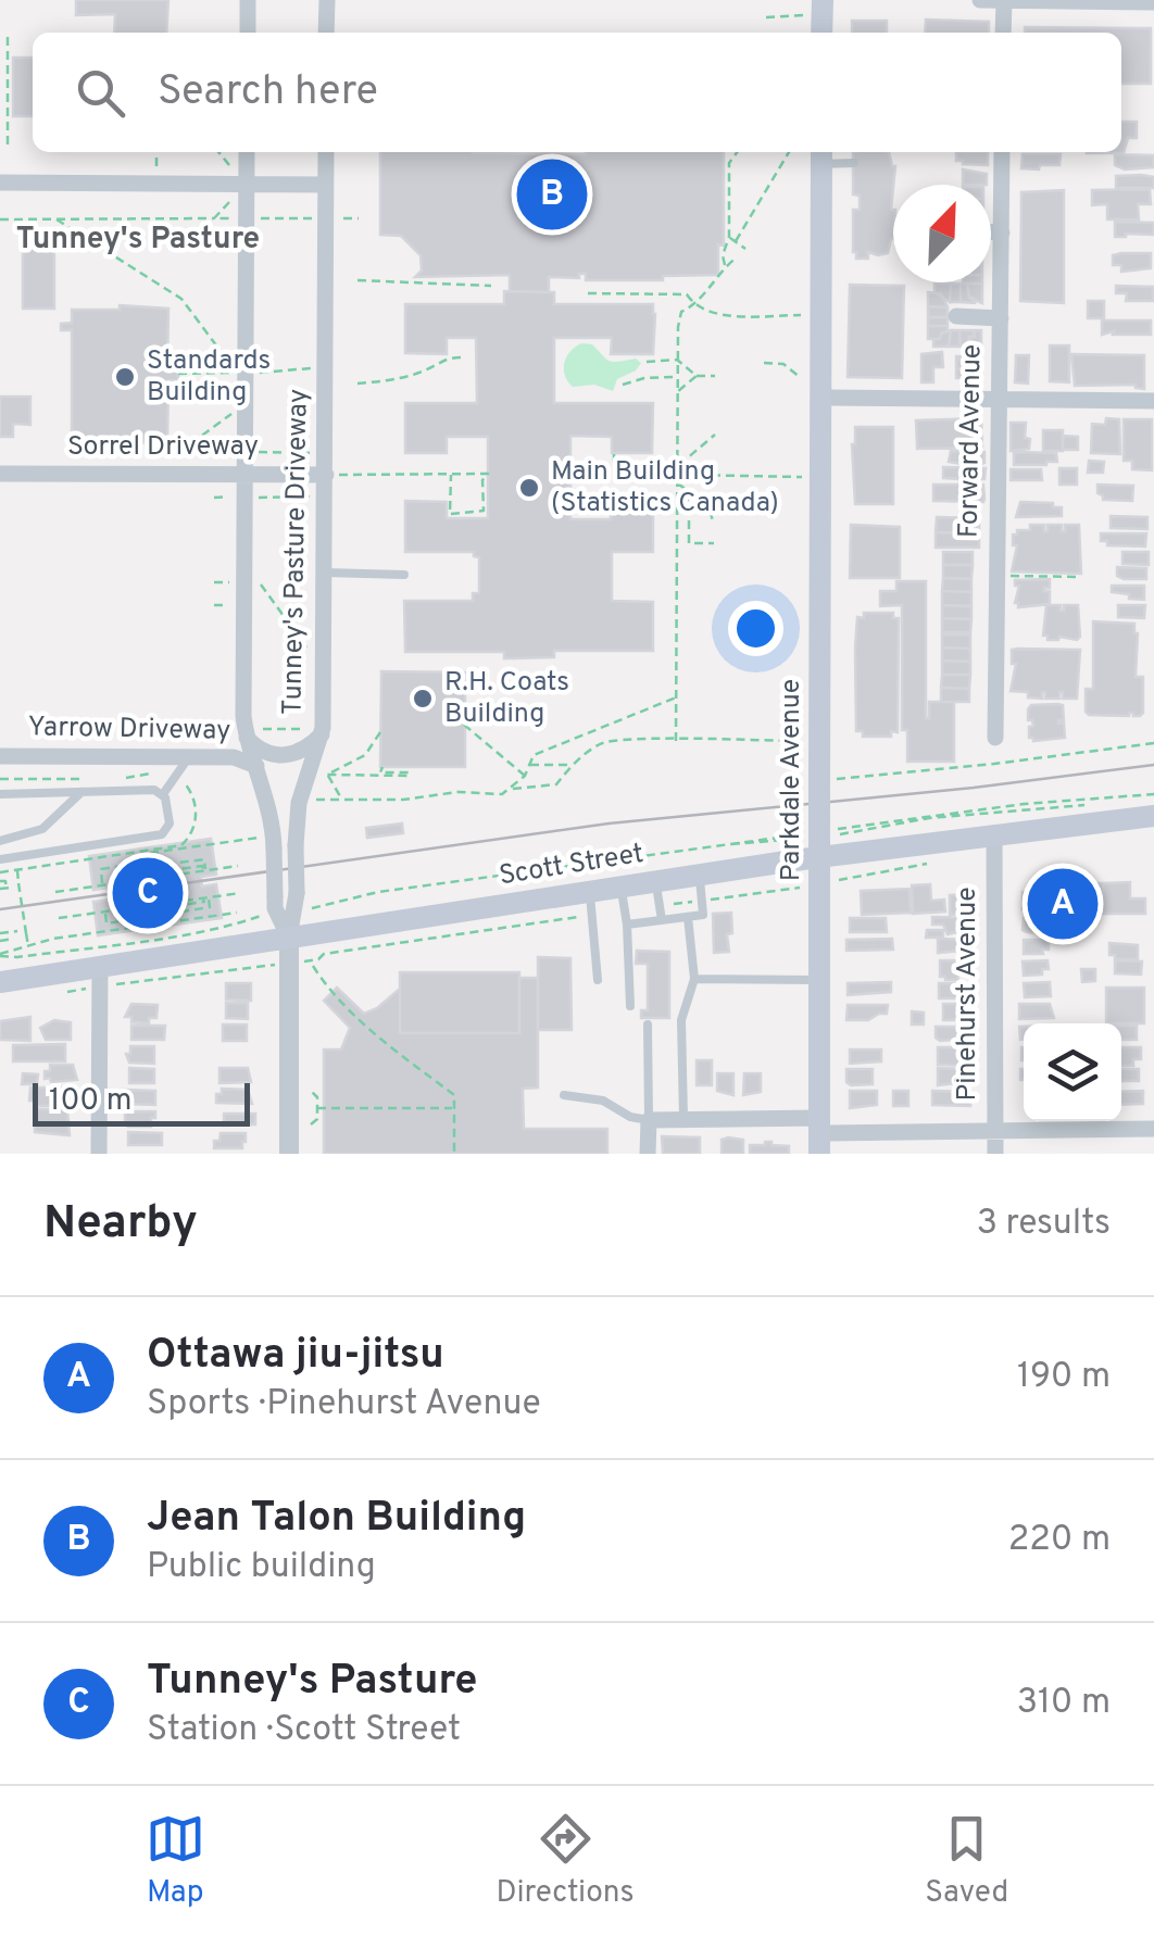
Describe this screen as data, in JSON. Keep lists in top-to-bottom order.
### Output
{
  "streets": {
    "main road": ["Parkdale Avenue", "Scott Street"],
    "street": [
      "Forward Avenue",
      "Sorrel Driveway",
      "Tunney's Pasture Driveway",
      "Yarrow Driveway",
      "Pinehurst Avenue"
    ]
  },
  "crossings": [
    ["Sorrel Driveway", "Tunney's Pasture Driveway"],
    ["Tunney's Pasture Driveway", "Yarrow Driveway"],
    ["Tunney's Pasture Driveway", "Scott Street"],
    ["Parkdale Avenue", "Scott Street"],
    ["Scott Street", "Pinehurst Avenue"]
  ],
  "districts": ["Tunney's Pasture"],
  "places": ["Standards Building", "Main Building (Statistics Canada)", "R.H. Coats Building"],
  "scale_bar": "100 m",
  "north": "top right",
  "page": {
    "search": "Search here",
    "pins": ["B", "C", "A"],
    "scale": "100 m",
    "heading": ["Nearby", "3 results"],
    "list": [
      {
        "mark": "A",
        "name": "Ottawa jiu-jitsu",
        "note": "Sports · Pinehurst Avenue",
        "value": "190 m"
      },
      {
        "mark": "B",
        "name": "Jean Talon Building",
        "note": "Public building",
        "value": "220 m"
      },
      {
        "mark": "C",
        "name": "Tunney's Pasture",
        "note": "Station · Scott Street",
        "value": "310 m"
      }
    ],
    "nav": ["Map", "Directions", "Saved"]
  }
}
